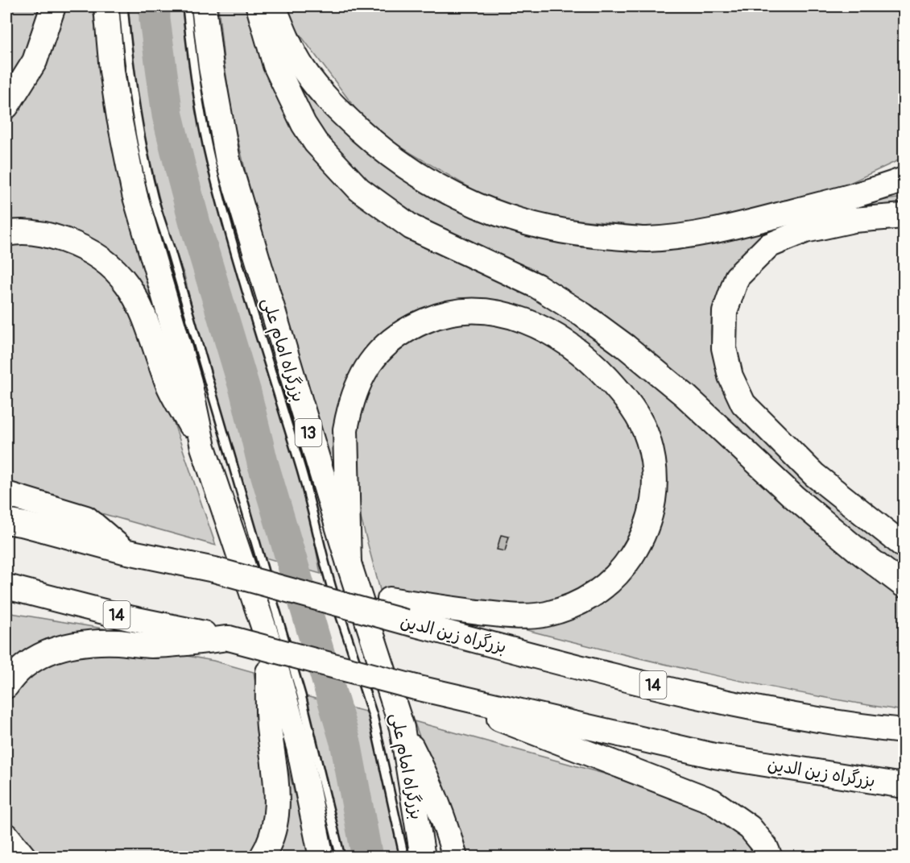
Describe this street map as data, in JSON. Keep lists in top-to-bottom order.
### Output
{
  "streets": {
    "highway": [
      "بزرگراه امام علی",
      "13",
      "14",
      "بزرگراه زین الدین"
    ]
  }
}
